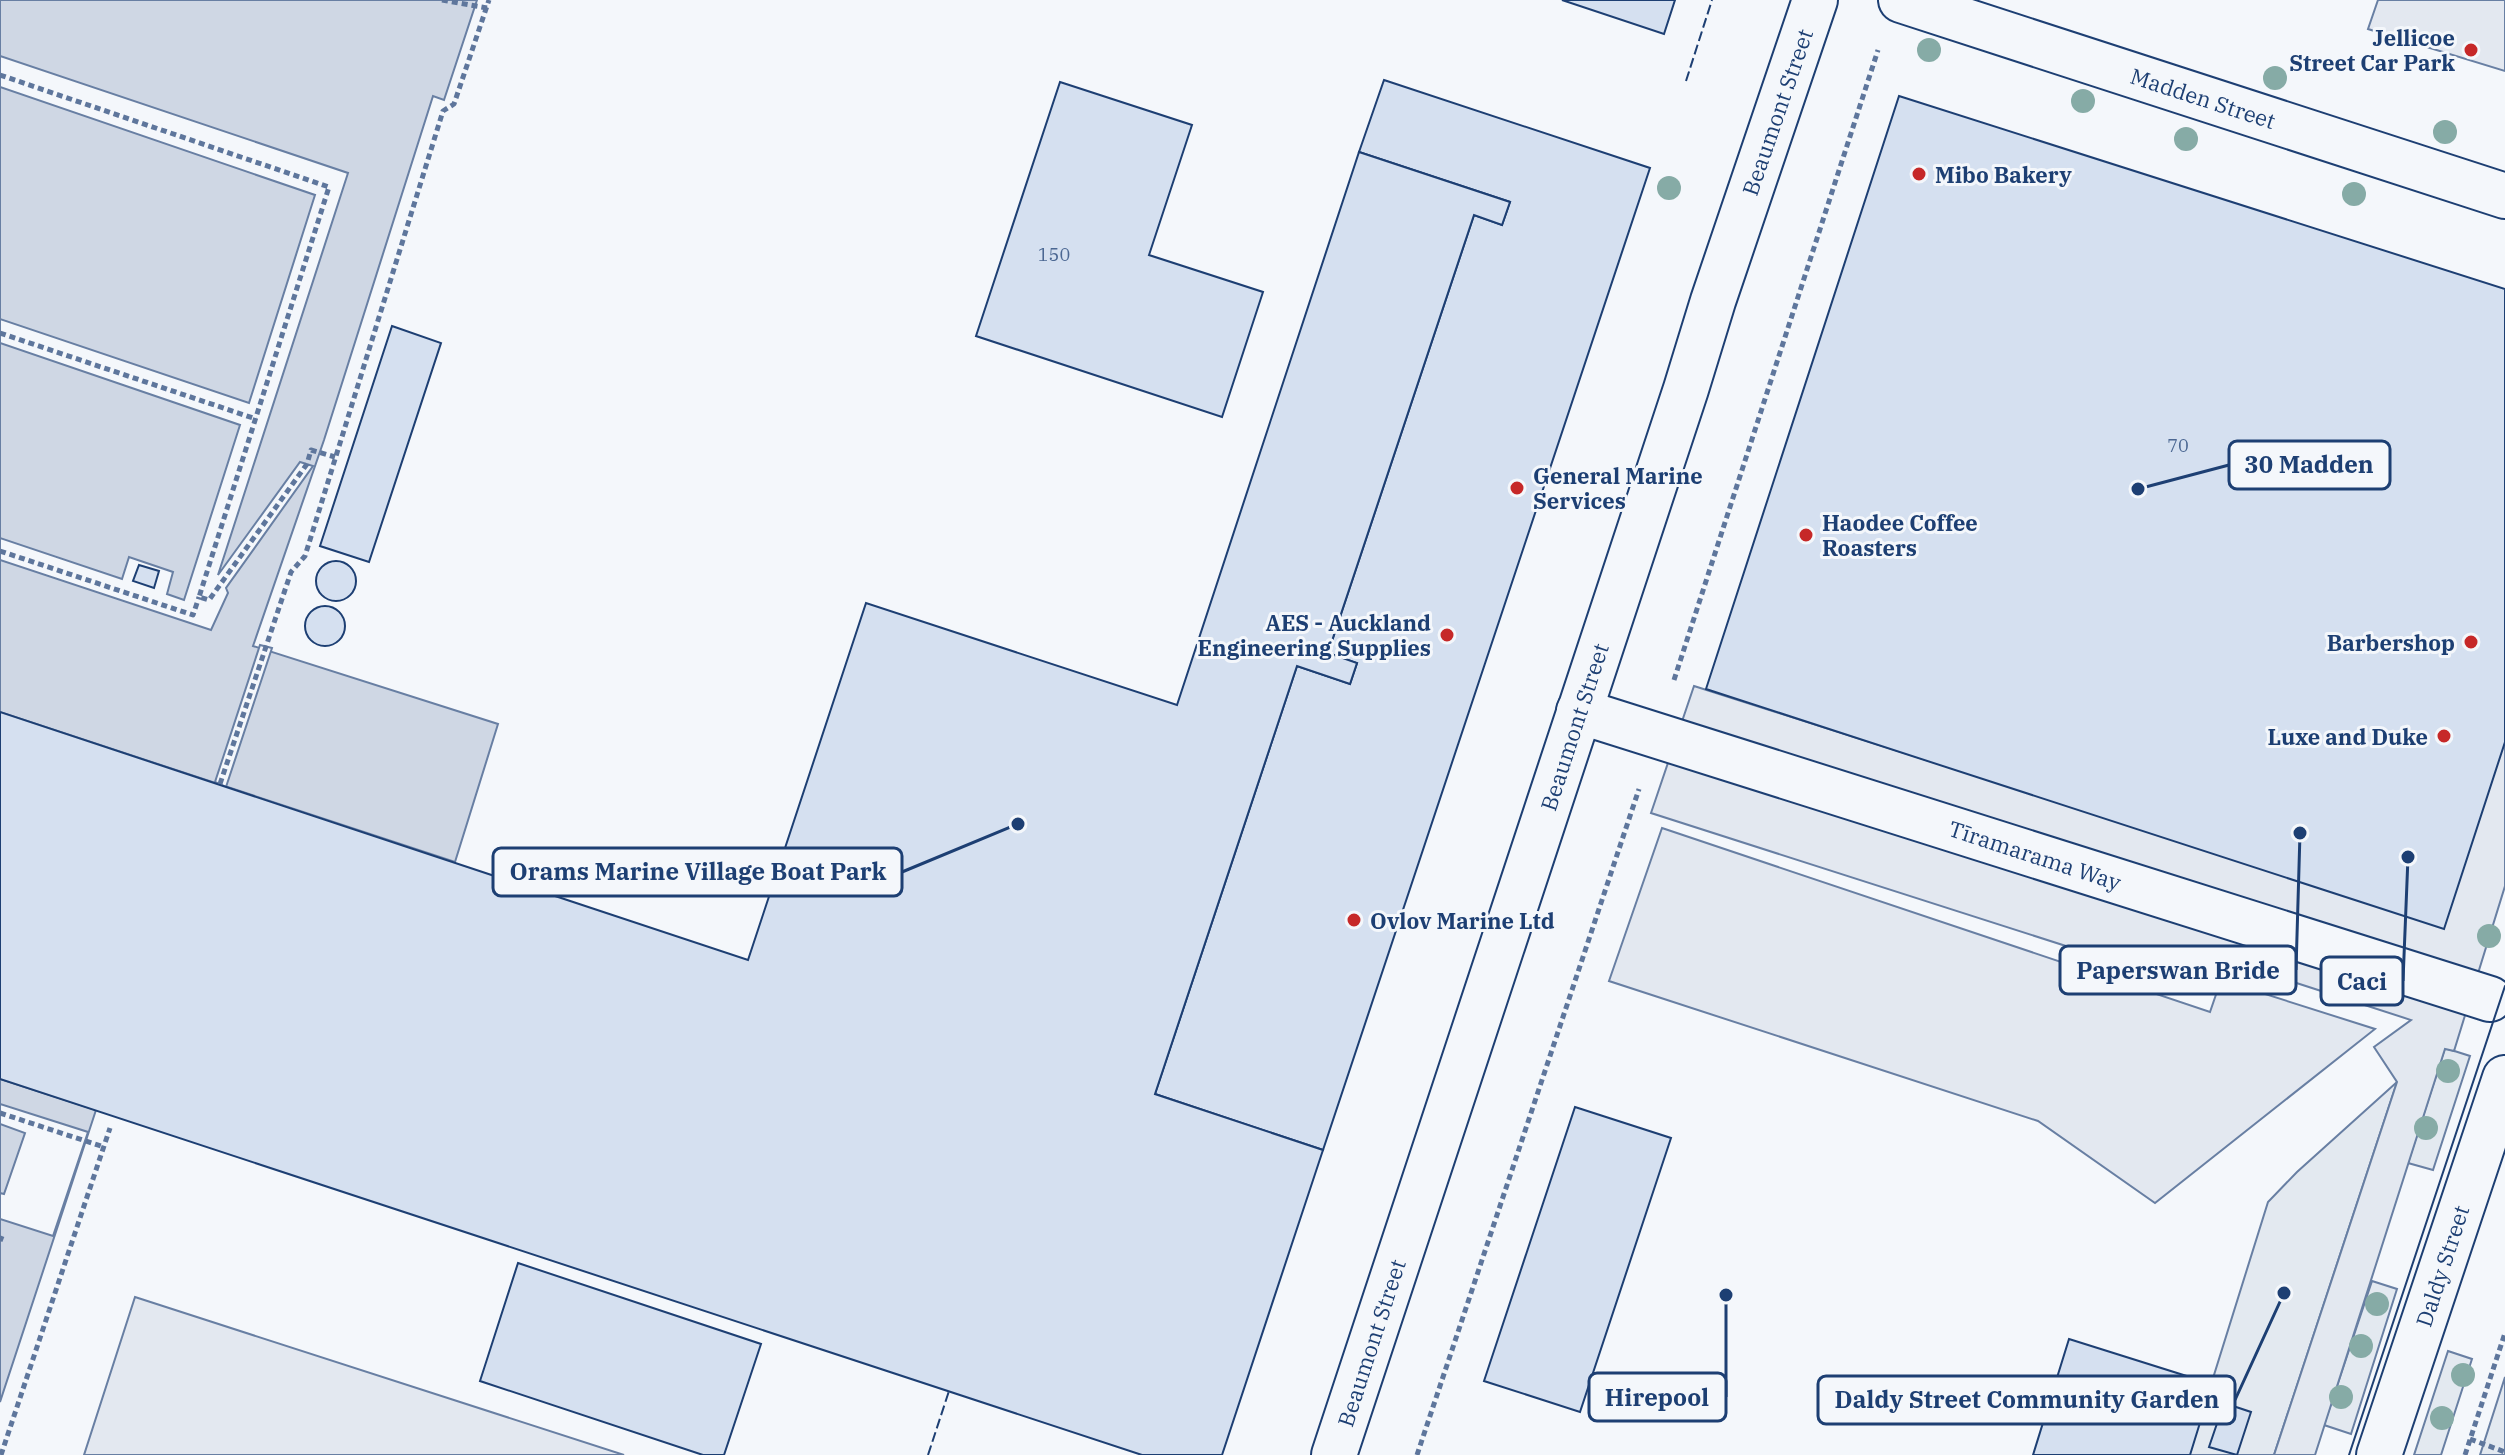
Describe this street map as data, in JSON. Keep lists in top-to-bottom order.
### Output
{
  "streets": {
    "street": [
      "Madden Street",
      "Beaumont Street",
      "Tīramarama Way",
      "Daldy Street"
    ]
  },
  "crossings": [
    ["Beaumont Street", "Tīramarama Way"]
  ],
  "places": [
    "Jellicoe Street Car Park",
    "Mibo Bakery",
    "General Marine Services",
    "30 Madden",
    "Haodee Coffee Roasters",
    "AES - Auckland Engineering Supplies",
    "Barbershop",
    "Luxe and Duke",
    "Orams Marine Village Boat Park",
    "Paperswan Bride",
    "Caci",
    "Ovlov Marine Ltd",
    "Daldy Street Community Garden",
    "Hirepool"
  ],
  "house_numbers": ["150", "70"]
}
